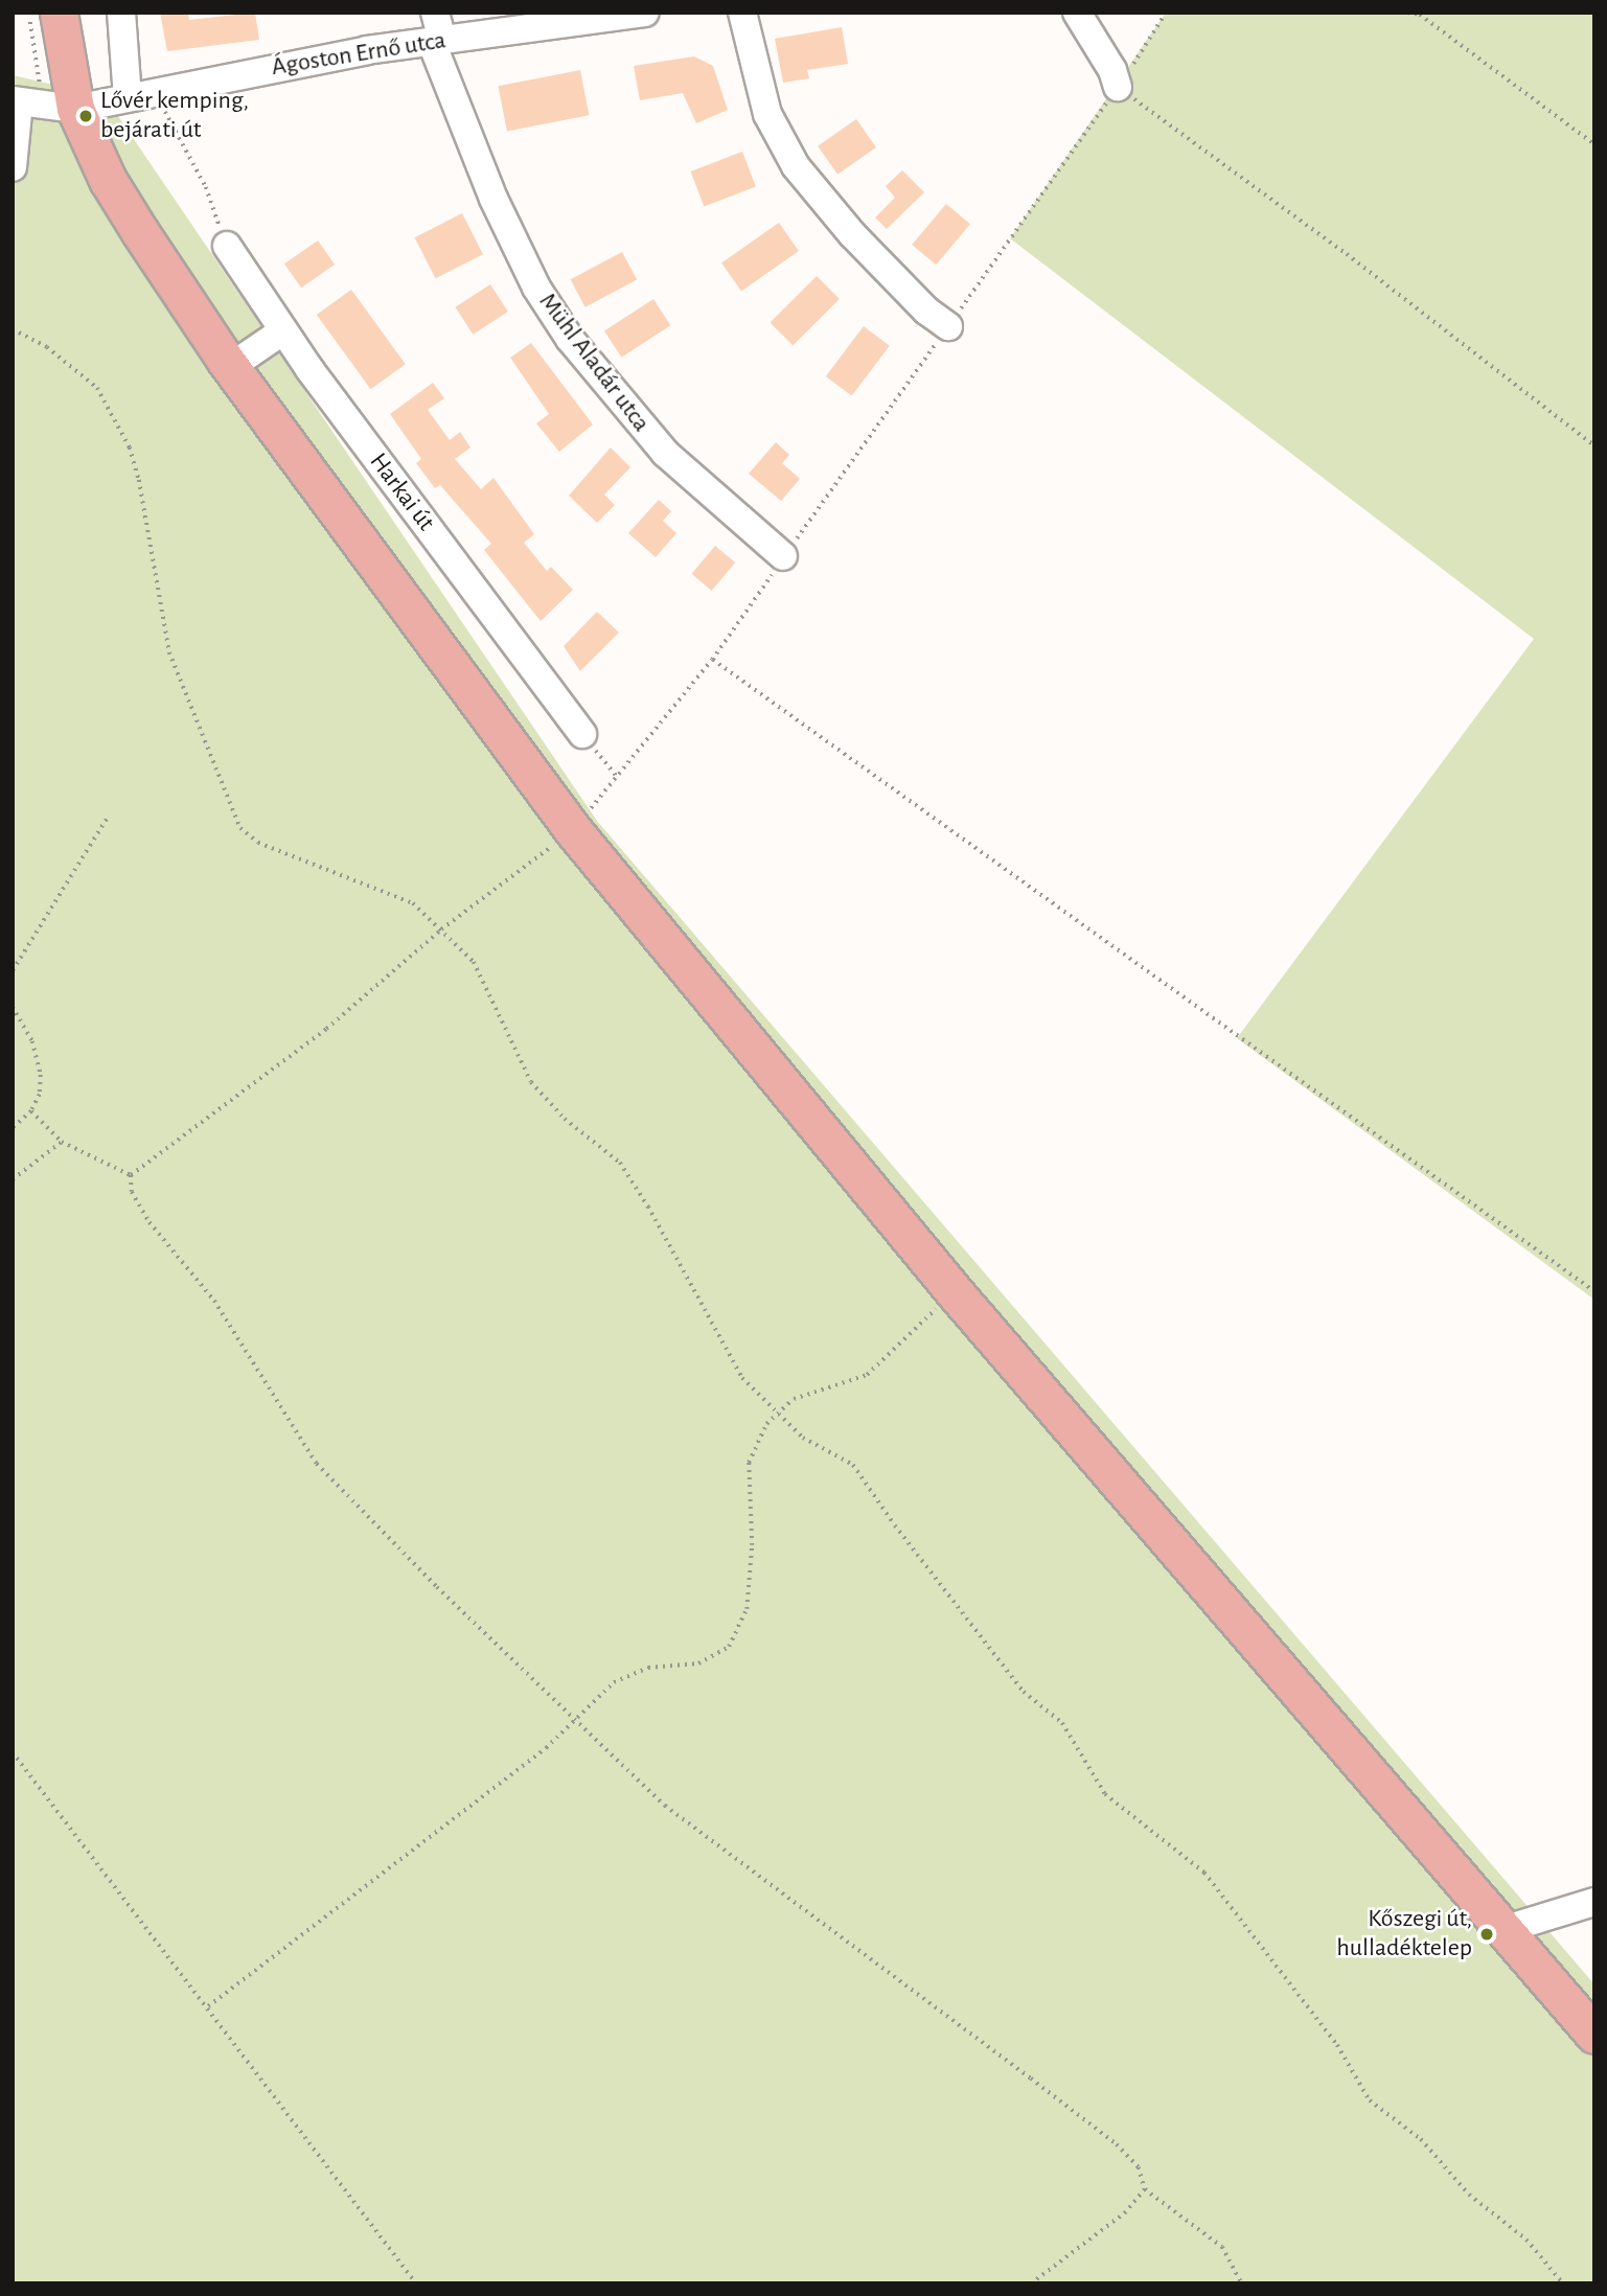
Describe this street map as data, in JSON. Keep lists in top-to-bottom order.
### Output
{
  "streets": {
    "street": ["Ágoston Ernő utca", "Mühl Aladár utca", "Harkai út"]
  },
  "crossings": [
    ["Ágoston Ernő utca", "Mühl Aladár utca"]
  ],
  "places": ["Lővér kemping, bejárati út", "Kőszegi út, hulladéktelep"]
}
